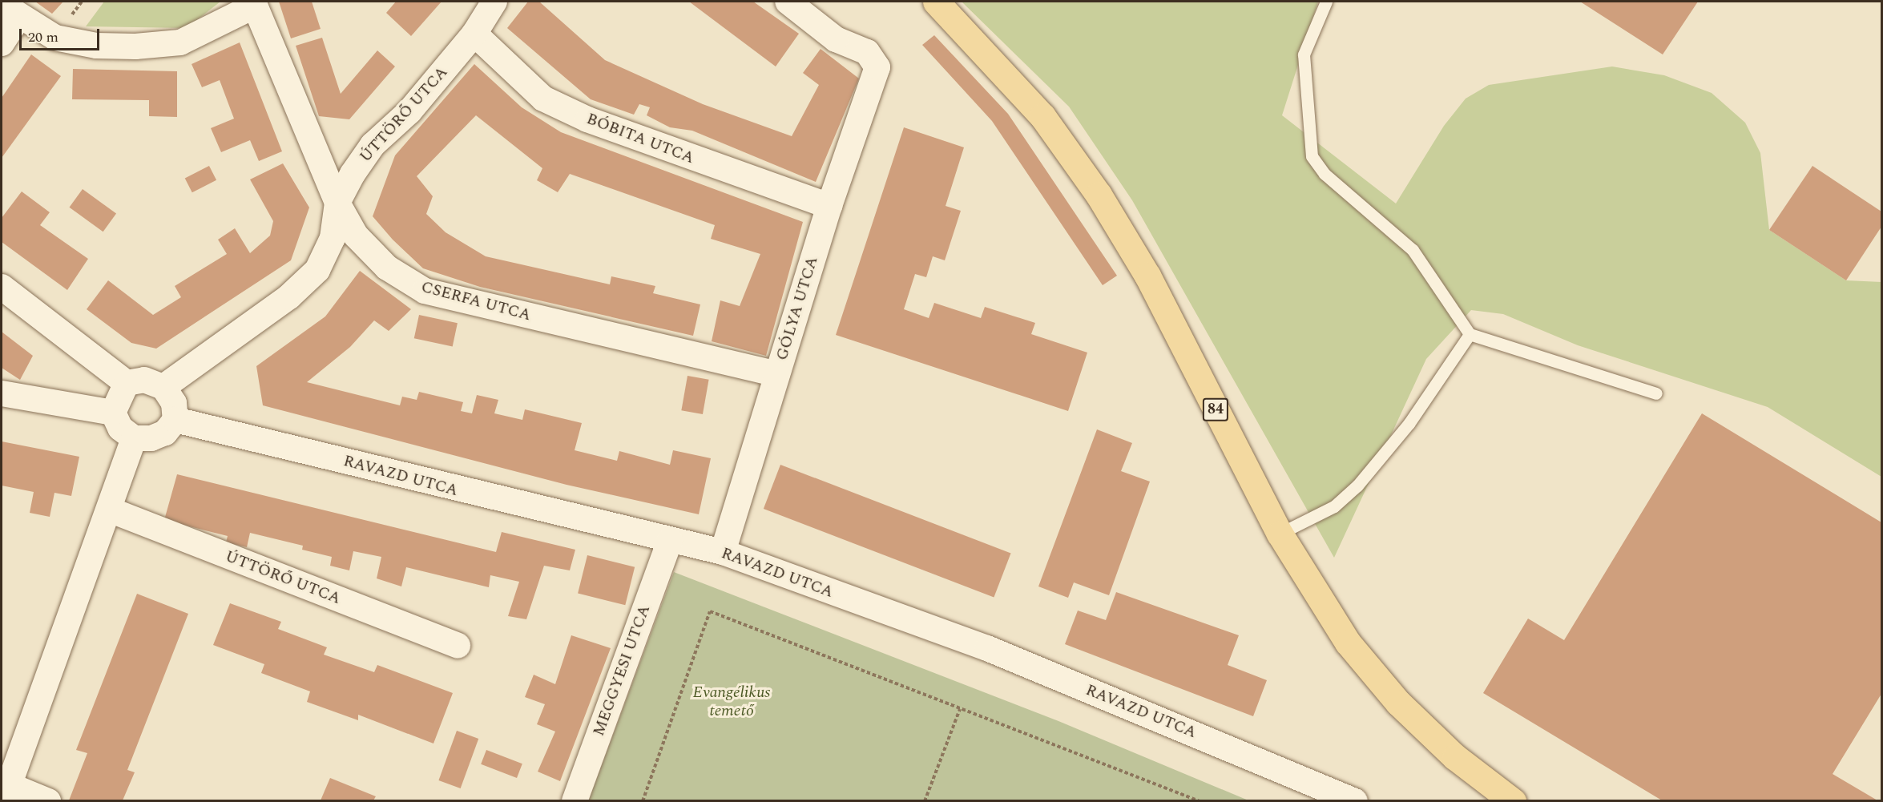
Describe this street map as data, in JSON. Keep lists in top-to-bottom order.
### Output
{
  "streets": {
    "main road": ["84"],
    "street": [
      "ÚTTÖRŐ UTCA",
      "BÓBITA UTCA",
      "CSERFA UTCA",
      "GÓLYA UTCA",
      "RAVAZD UTCA",
      "MEGGYESI UTCA"
    ]
  },
  "crossings": [
    ["ÚTTÖRŐ UTCA", "BÓBITA UTCA"],
    ["ÚTTÖRŐ UTCA", "CSERFA UTCA"],
    ["ÚTTÖRŐ UTCA", "RAVAZD UTCA"],
    ["BÓBITA UTCA", "GÓLYA UTCA"],
    ["CSERFA UTCA", "GÓLYA UTCA"],
    ["GÓLYA UTCA", "RAVAZD UTCA"],
    ["RAVAZD UTCA", "MEGGYESI UTCA"]
  ],
  "parks": ["Evangélikus temető"],
  "scale_bar": "20 m"
}
